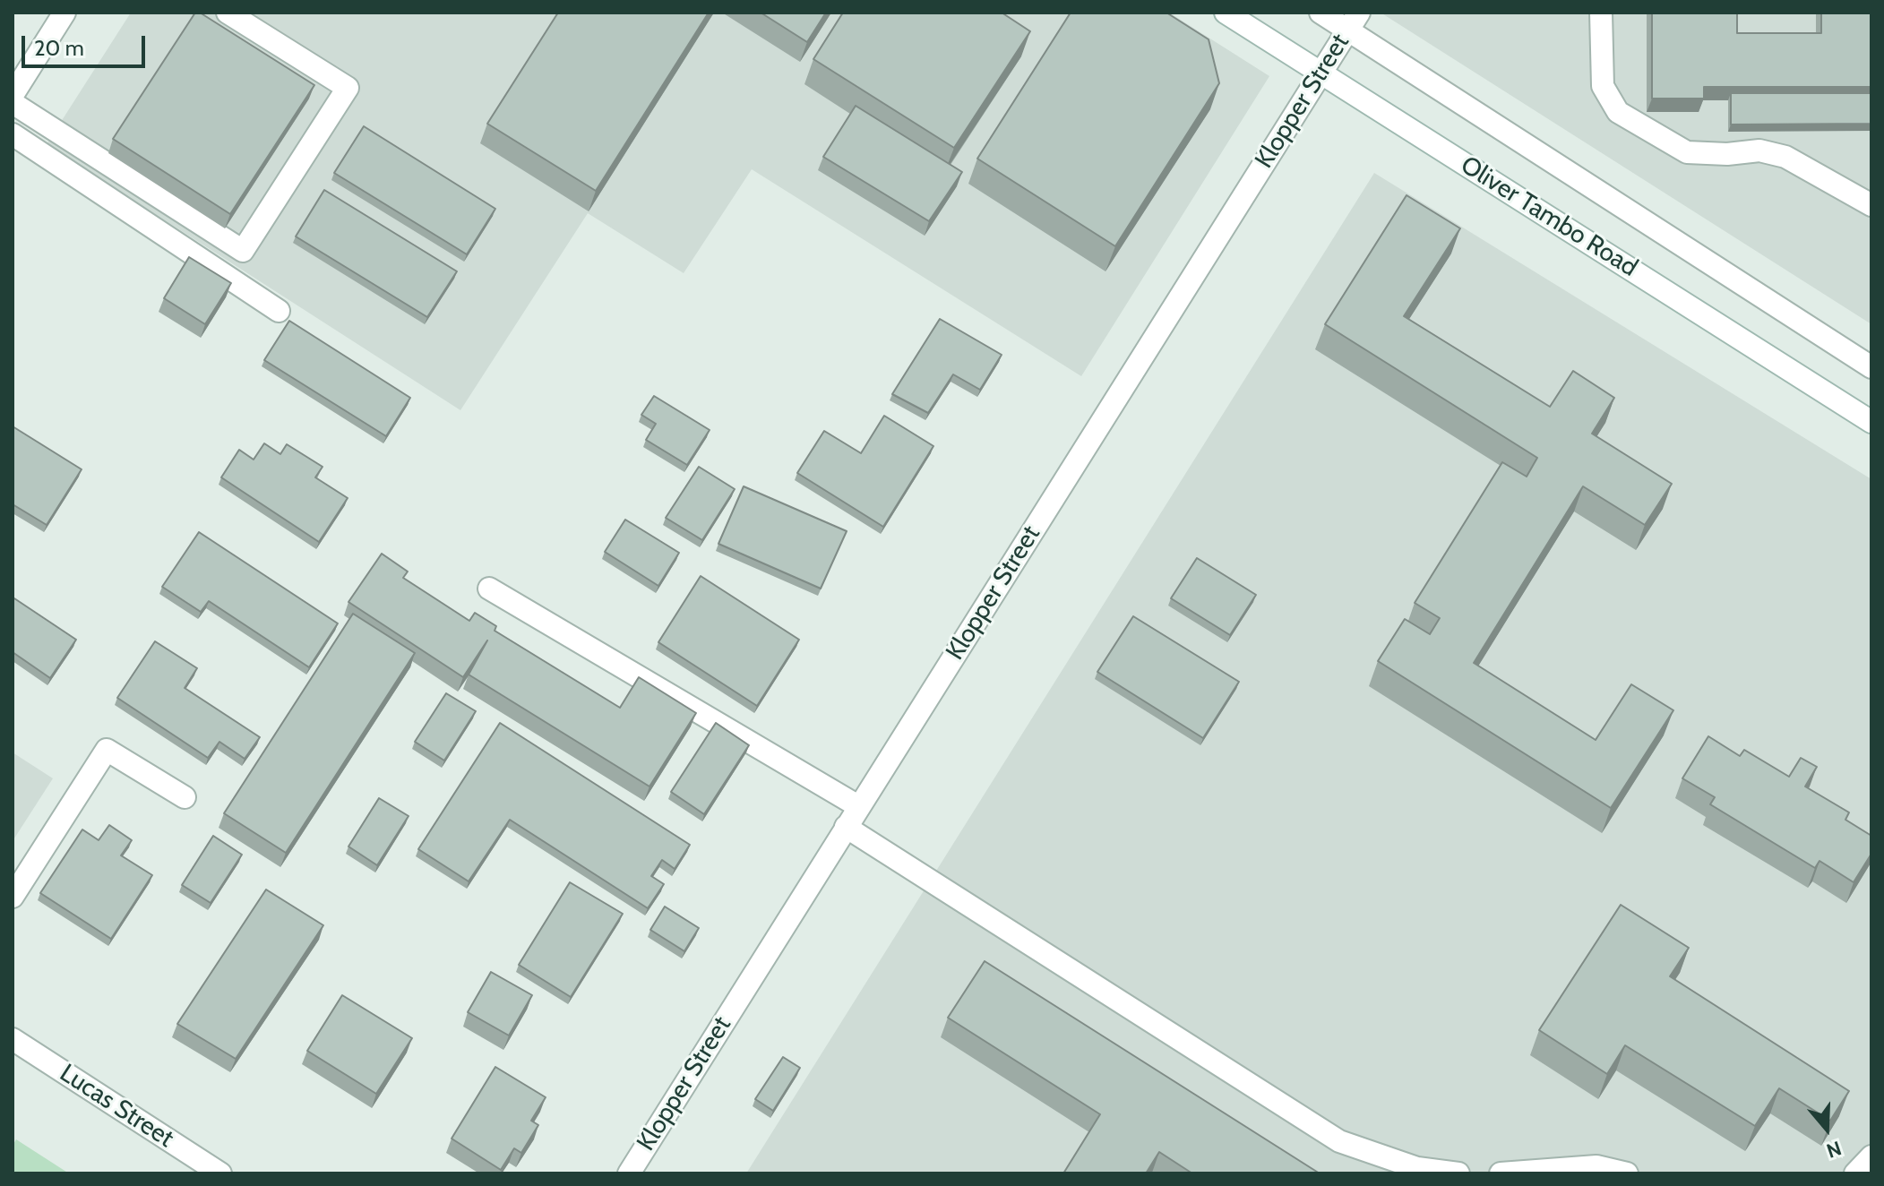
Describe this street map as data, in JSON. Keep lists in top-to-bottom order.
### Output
{
  "streets": {
    "street": ["Klopper Street", "Oliver Tambo Road", "Lucas Street"]
  },
  "crossings": [
    ["Klopper Street", "Oliver Tambo Road"]
  ],
  "scale_bar": "20 m",
  "north": "bottom"
}
